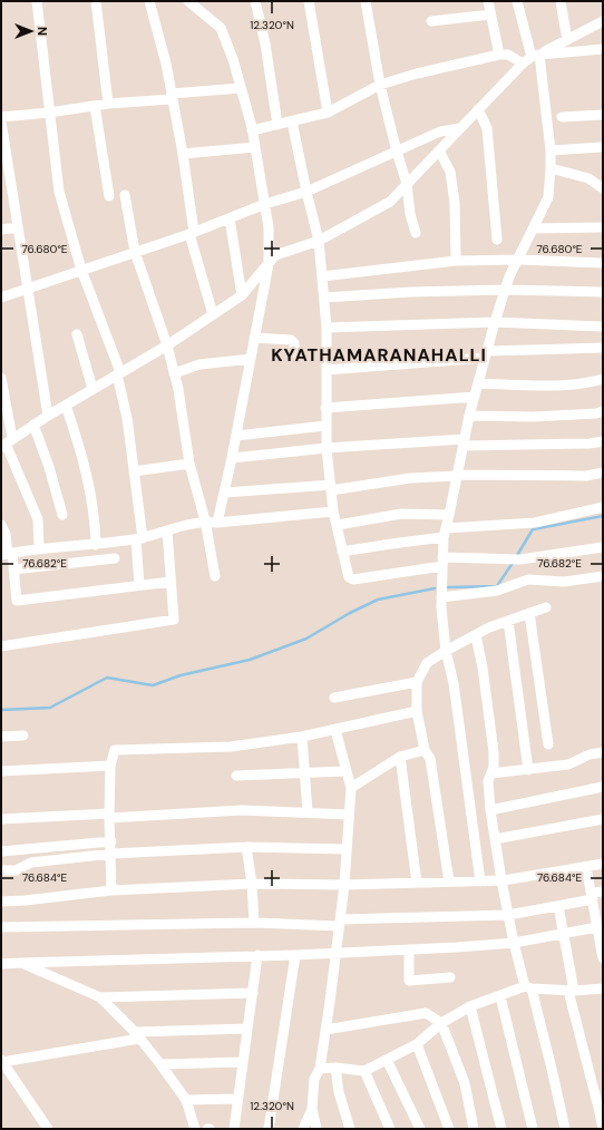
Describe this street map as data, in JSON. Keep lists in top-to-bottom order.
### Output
{
  "districts": ["KYATHAMARANAHALLI"],
  "north": "right",
  "coordinates": [
    "12.320°N",
    "76.680°E",
    "76.682°E",
    "76.684°E"
  ]
}
